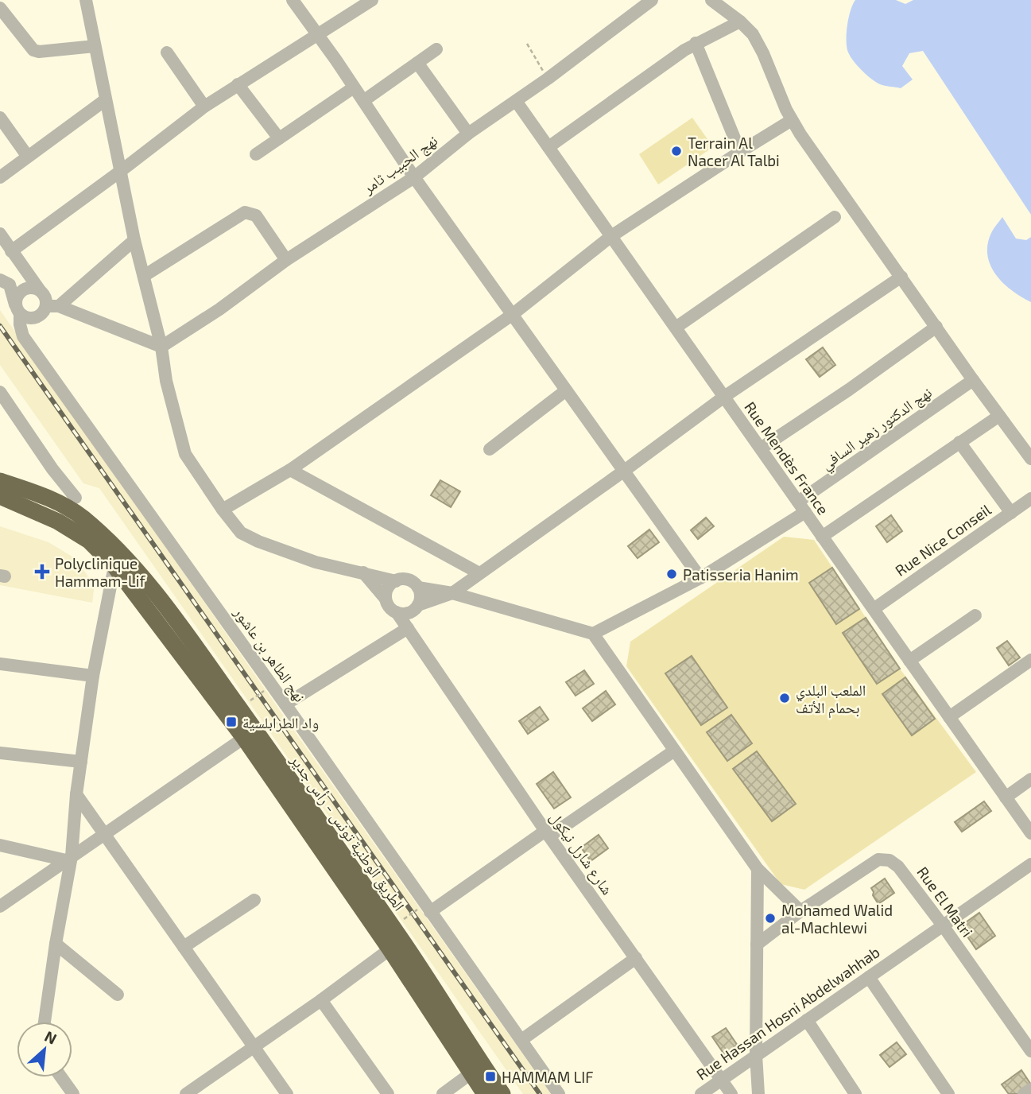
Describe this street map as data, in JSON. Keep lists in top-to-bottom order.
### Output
{
  "streets": {
    "highway": ["الطريق الوطنية تونس - رأس جدير"],
    "street": [
      "نهج الحبيب ثامر",
      "نهج الدكتور زهير السافي",
      "Rue Mendès France",
      "Rue Nice Conseil",
      "نهج الطاهر بن عاشور",
      "شارع شارل نيكول",
      "Rue El Matri",
      "Rue Hassan Hosni Abdelwahhab"
    ]
  },
  "crossings": [
    ["نهج الحبيب ثامر", "Rue Mendès France"],
    ["نهج الدكتور زهير السافي", "Rue Mendès France"],
    ["Rue Mendès France", "Rue Nice Conseil"],
    ["شارع شارل نيكول", "Rue Hassan Hosni Abdelwahhab"],
    ["Rue El Matri", "Rue Hassan Hosni Abdelwahhab"]
  ],
  "places": {
    "other": [
      "Terrain Al Nacer Al Talbi",
      "Patisseria Hanim",
      "الملعب البلدي بحمام الأتف",
      "Mohamed Walid al-Machlewi"
    ],
    "health": ["Polyclinique Hammam-Lif"],
    "transit": ["واد الطرابلسية", "HAMMAM LIF"]
  },
  "north": "top right"
}
